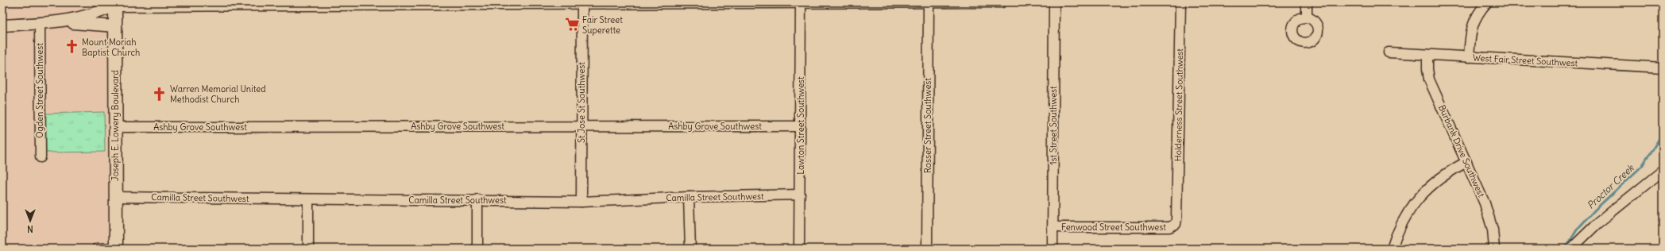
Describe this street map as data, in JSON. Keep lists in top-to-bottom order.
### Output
{
  "streets": {
    "main road": ["Joseph E. Lowery Boulevard"],
    "street": [
      "West Fair Street Southwest",
      "Ogden Street Southwest",
      "St Jose St Southwest",
      "Holderness Street Southwest",
      "Lawton Street Southwest",
      "Rosser Street Southwest",
      "1st Street Southwest",
      "Ashby Grove Southwest",
      "Burbank Drive Southwest",
      "Camilla Street Southwest",
      "Fenwood Street Southwest"
    ]
  },
  "crossings": [
    ["West Fair Street Southwest", "Burbank Drive Southwest"],
    ["St Jose St Southwest", "Ashby Grove Southwest"],
    ["St Jose St Southwest", "Camilla Street Southwest"],
    ["Holderness Street Southwest", "Fenwood Street Southwest"],
    ["Joseph E. Lowery Boulevard", "Ashby Grove Southwest"],
    ["Joseph E. Lowery Boulevard", "Camilla Street Southwest"],
    ["Lawton Street Southwest", "Ashby Grove Southwest"],
    ["Lawton Street Southwest", "Camilla Street Southwest"],
    ["1st Street Southwest", "Fenwood Street Southwest"]
  ],
  "water": ["Proctor Creek"],
  "places": {
    "supermarket": ["Fair Street Superette"],
    "church": ["Mount Moriah Baptist Church", "Warren Memorial United Methodist Church"]
  },
  "north": "bottom"
}
